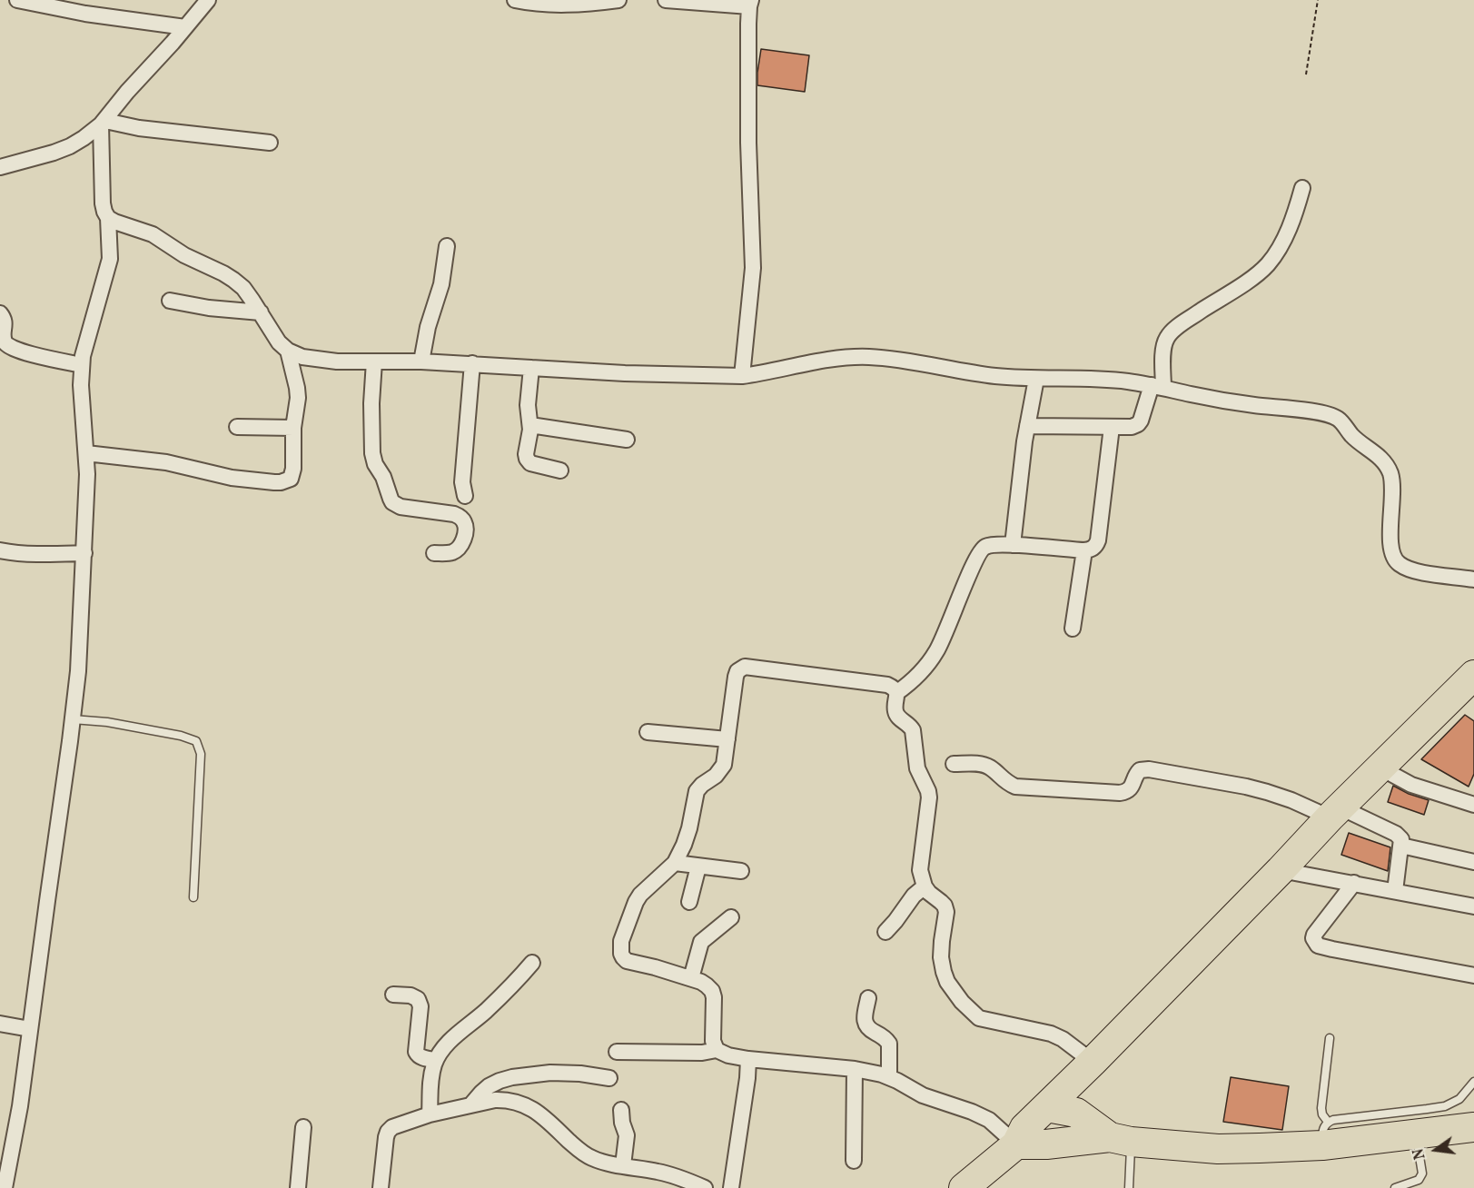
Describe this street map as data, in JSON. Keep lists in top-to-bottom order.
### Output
{
  "north": "left"
}
